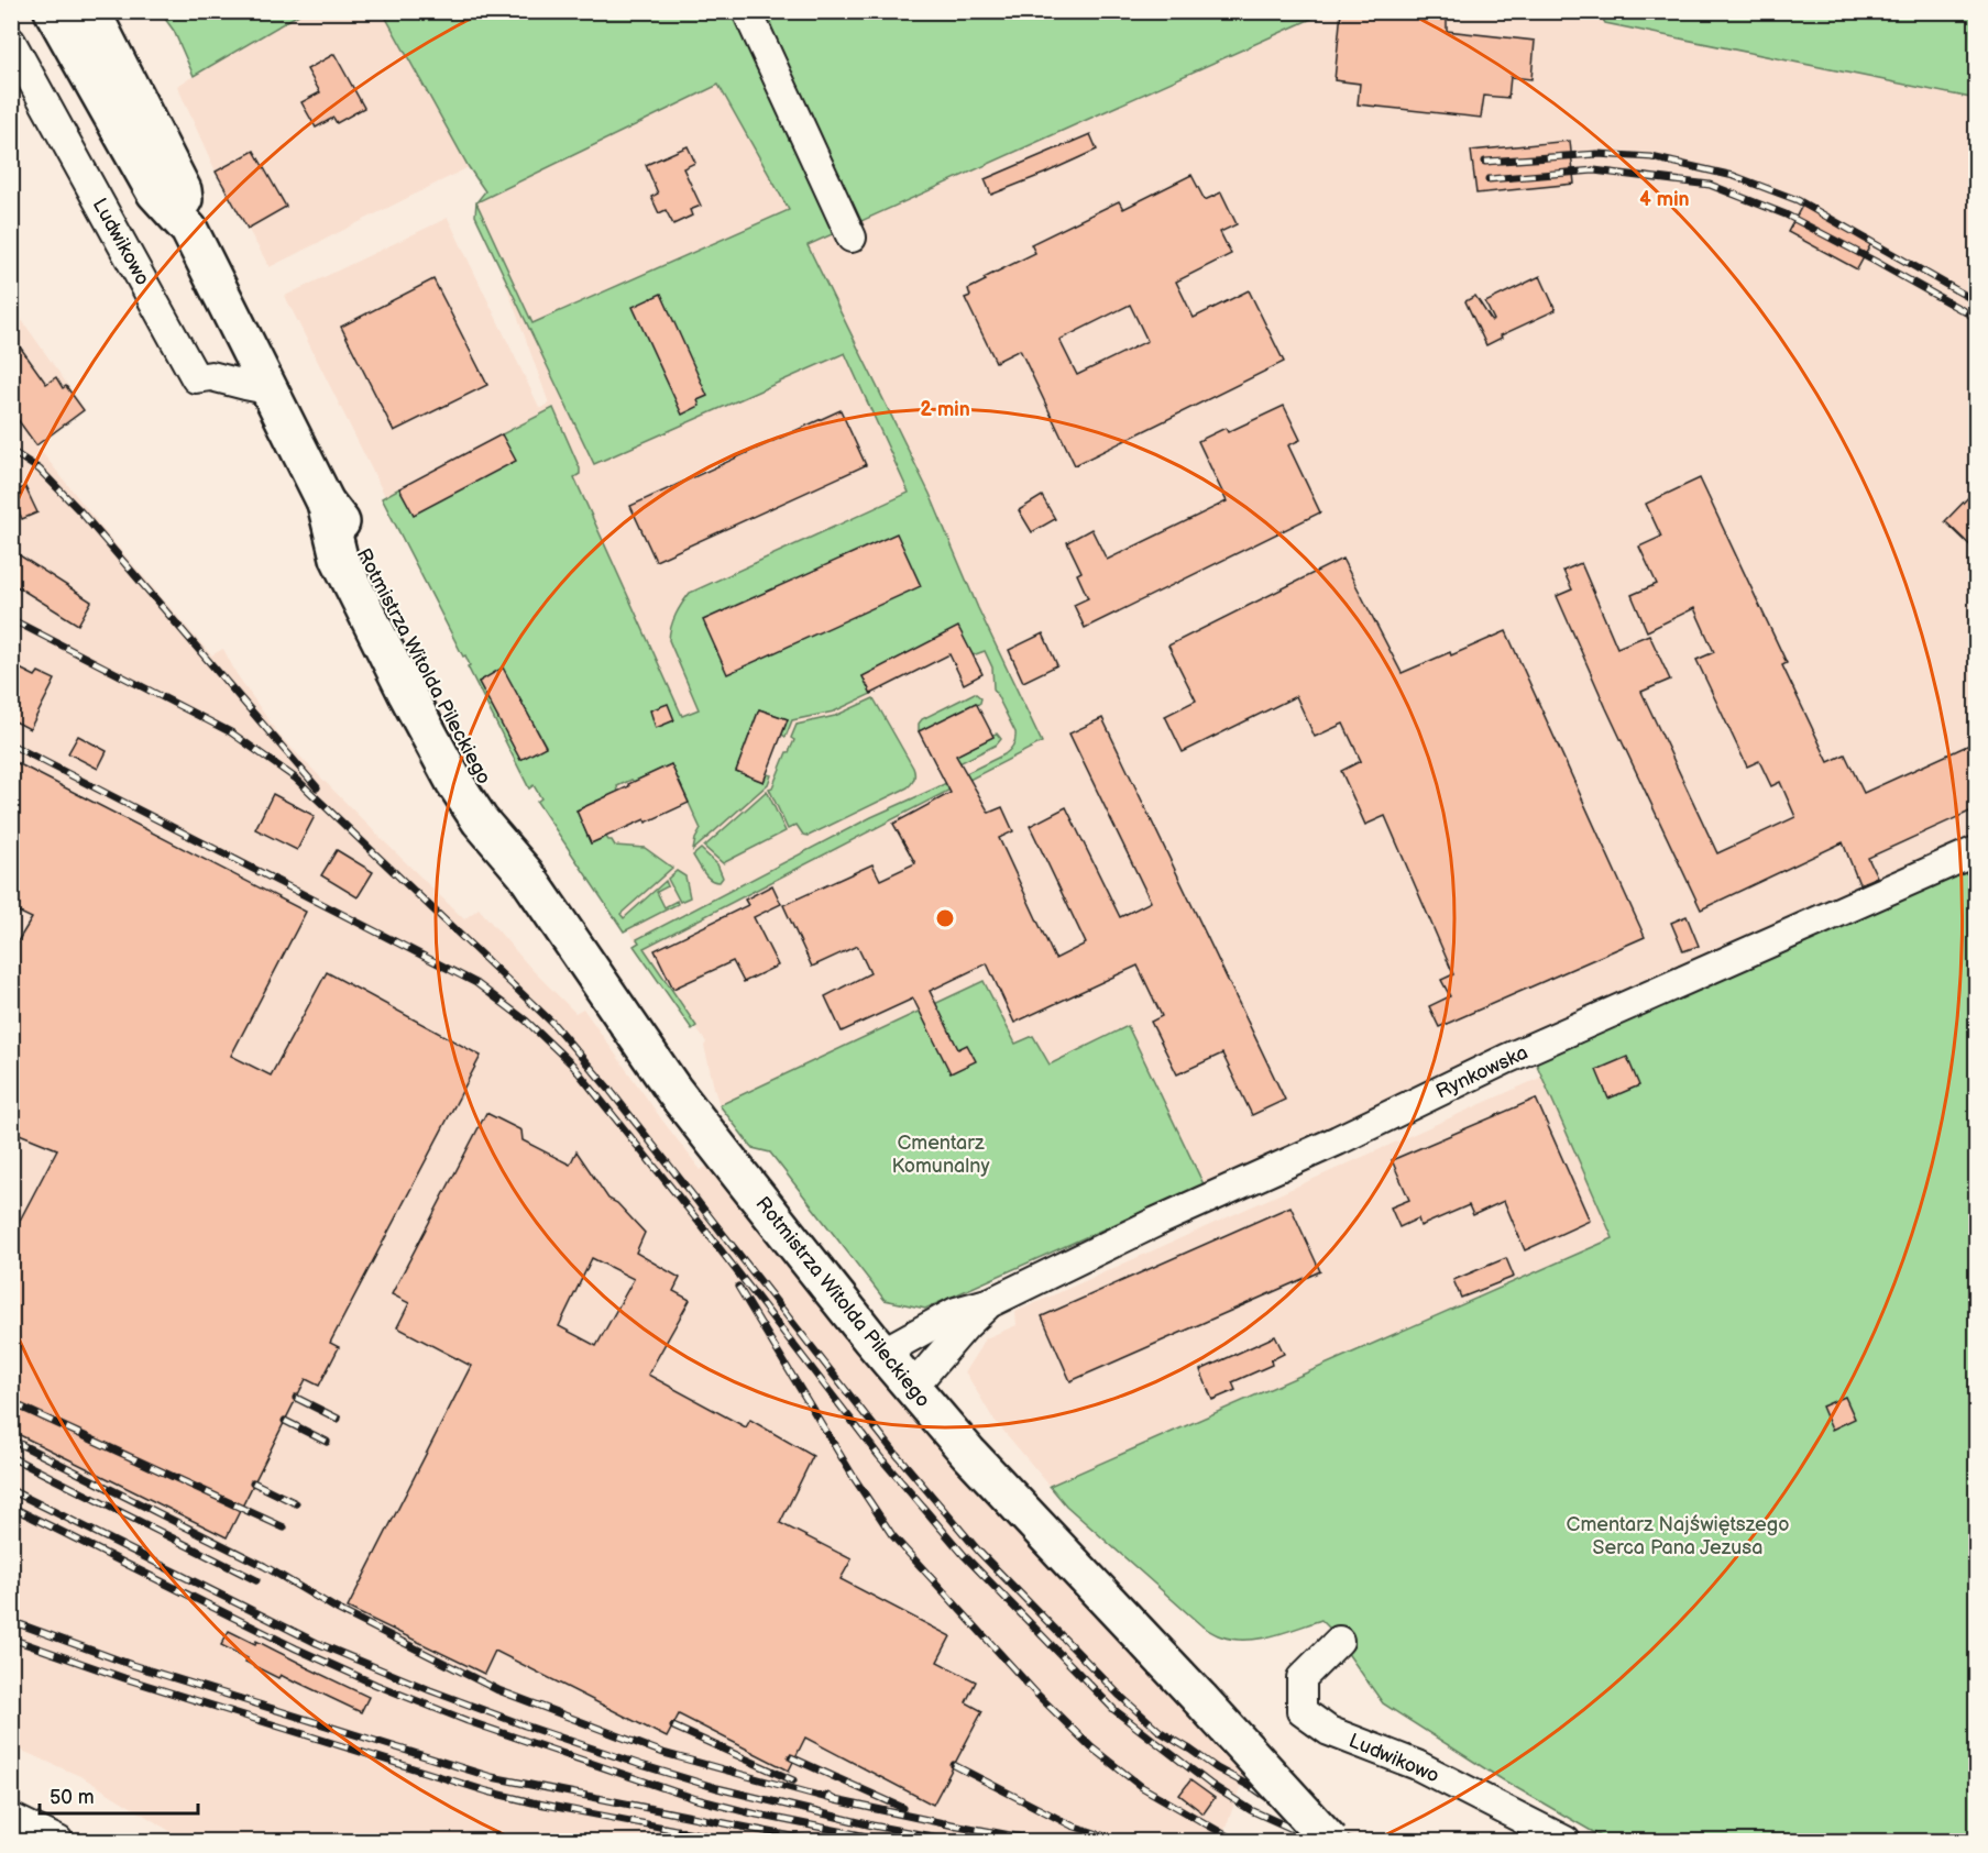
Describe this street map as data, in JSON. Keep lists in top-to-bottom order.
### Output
{
  "streets": {
    "main road": ["Rotmistrza Witolda Pileckiego"],
    "street": ["Ludwikowo", "Rynkowska"]
  },
  "crossings": [
    ["Ludwikowo", "Rotmistrza Witolda Pileckiego"],
    ["Rotmistrza Witolda Pileckiego", "Rynkowska"]
  ],
  "parks": ["Cmentarz Komunalny", "Cmentarz Najświętszego Serca Pana Jezusa"],
  "scale_bar": "50 m",
  "rings": ["4 min", "2 min"]
}
